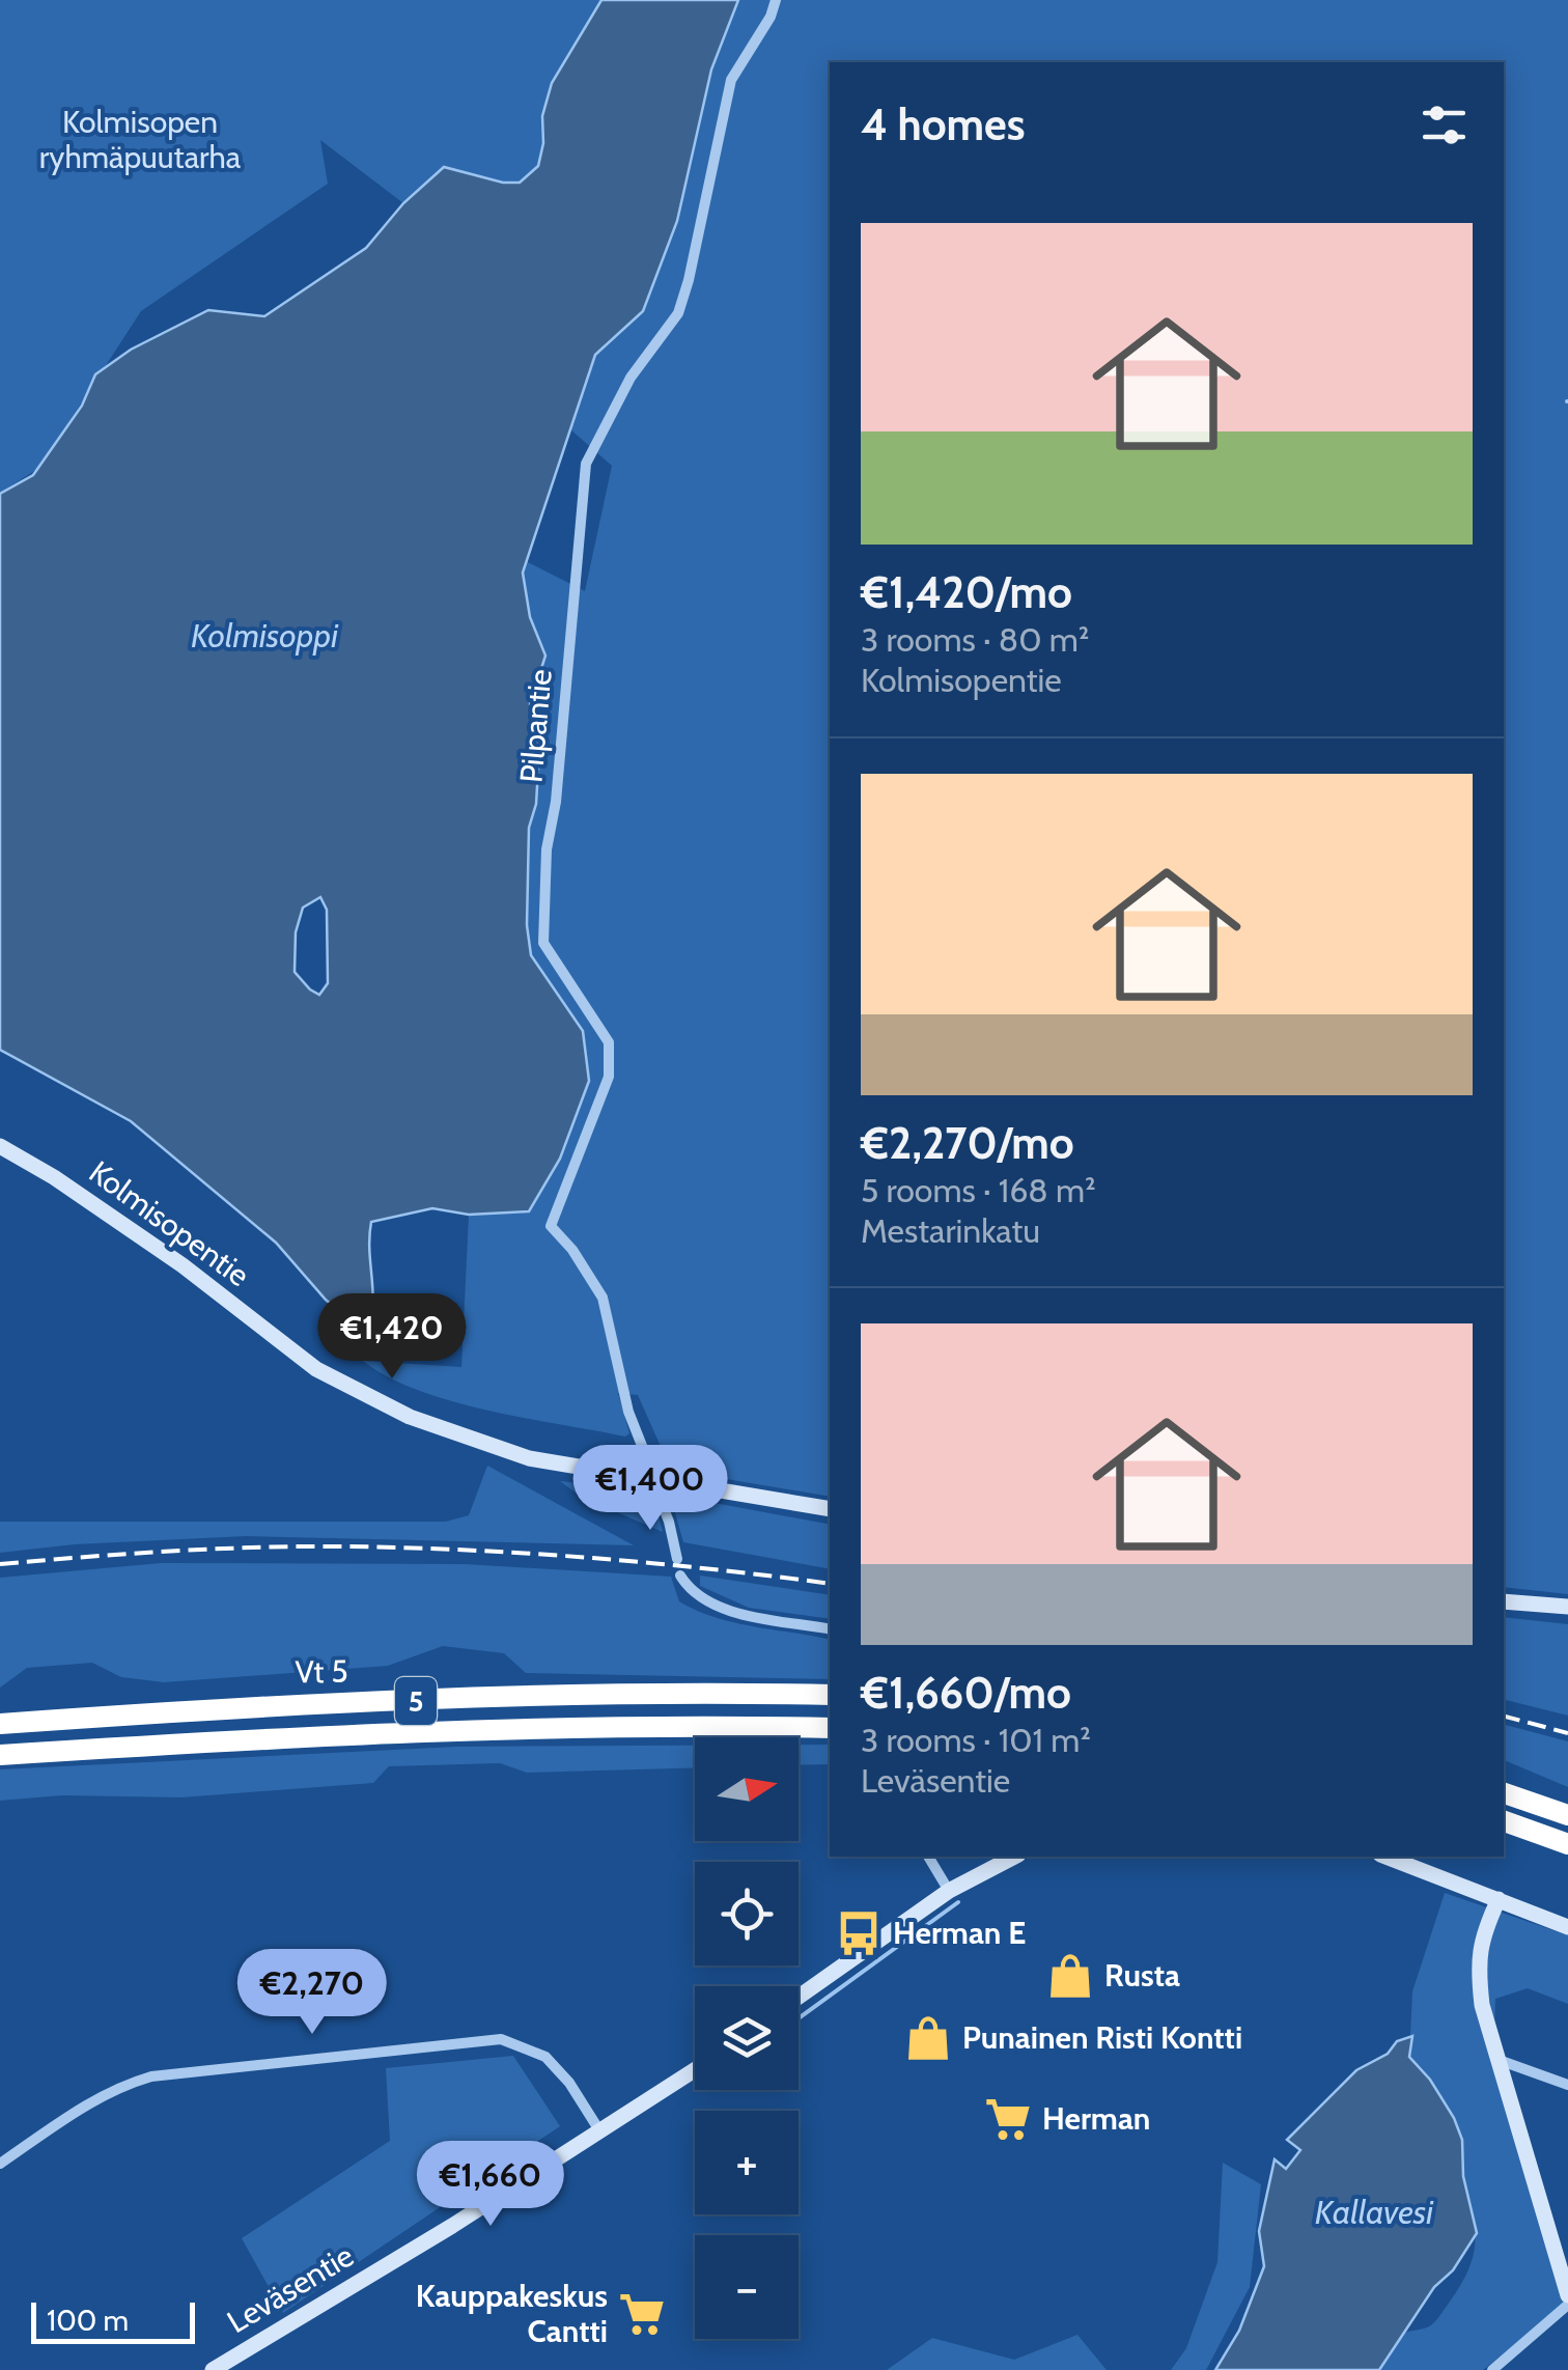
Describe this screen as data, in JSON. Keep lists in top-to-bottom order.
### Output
{
  "streets": {
    "highway": ["Vt 5", "5"],
    "main road": ["Kolmisopentie", "Leväsentie"],
    "street": ["Pilpantie"]
  },
  "water": ["Kolmisoppi", "Kallavesi"],
  "parks": ["Kolmisopen ryhmäpuutarha"],
  "places": {
    "bus stop": ["Herman E"],
    "shop": ["Rusta", "Punainen Risti Kontti"],
    "supermarket": ["Herman", "Kauppakeskus Cantti"]
  },
  "scale_bar": "100 m",
  "north": "right",
  "page": {
    "heading": "4 homes",
    "list": [
      {
        "name": "€1,420/mo",
        "note": "3 rooms · 80 m² · Kolmisopentie"
      },
      {
        "name": "€2,270/mo",
        "note": "5 rooms · 168 m² · Mestarinkatu"
      },
      {
        "name": "€1,660/mo",
        "note": "3 rooms · 101 m² · Leväsentie"
      }
    ],
    "price": [
      "€1,420",
      "€1,400",
      "€2,270",
      "€1,660"
    ],
    "map_buttons": ["+", "−"],
    "scale": "100 m"
  }
}
